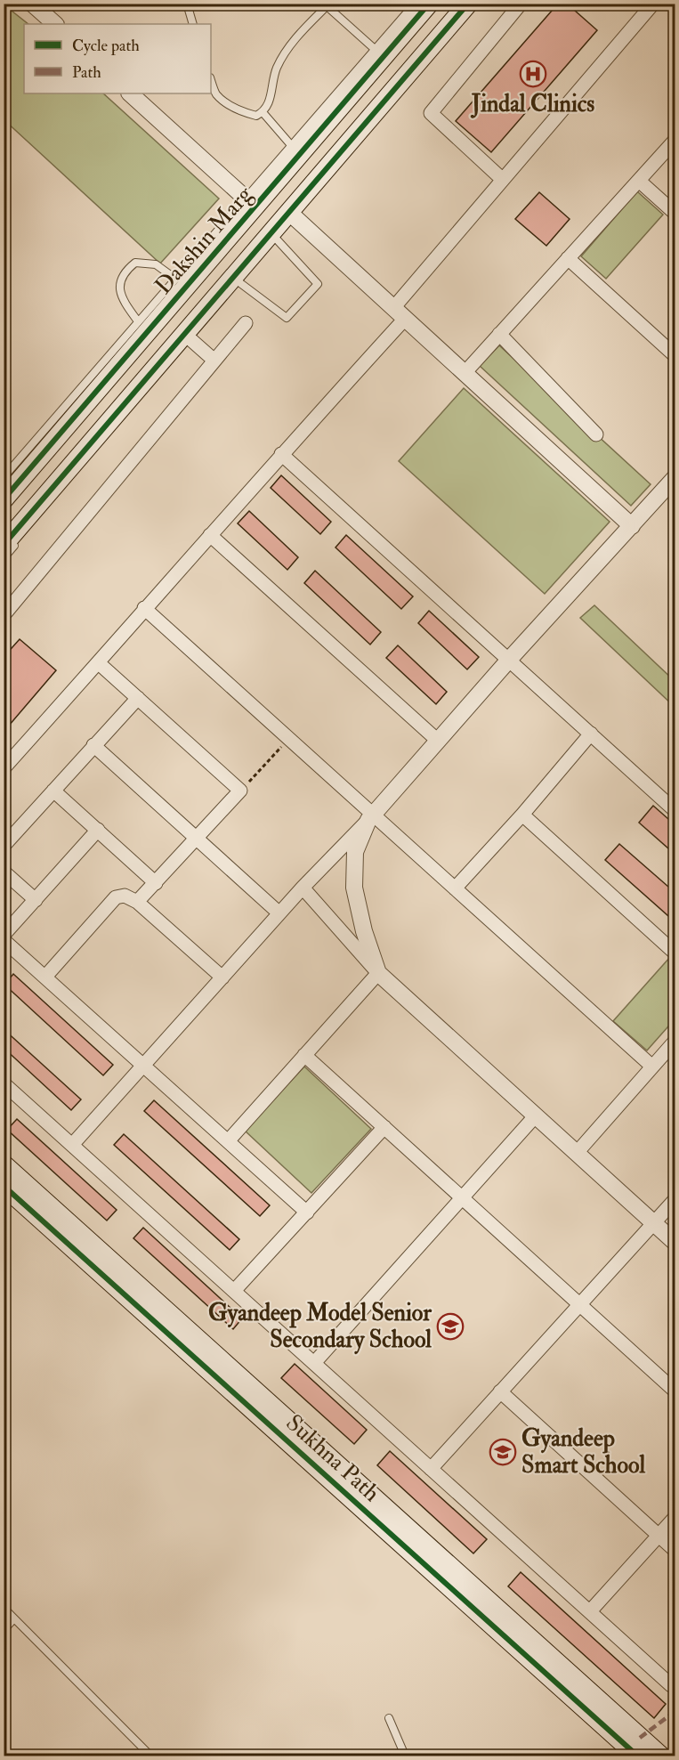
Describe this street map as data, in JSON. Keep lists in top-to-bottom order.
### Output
{
  "streets": {
    "main road": ["Dakshin Marg", "Sukhna Path"]
  },
  "places": {
    "hospital": ["Jindal Clinics"],
    "school or university": ["Gyandeep Model Senior Secondary School", "Gyandeep Smart School"]
  },
  "legend": ["Cycle path", "Path"]
}
